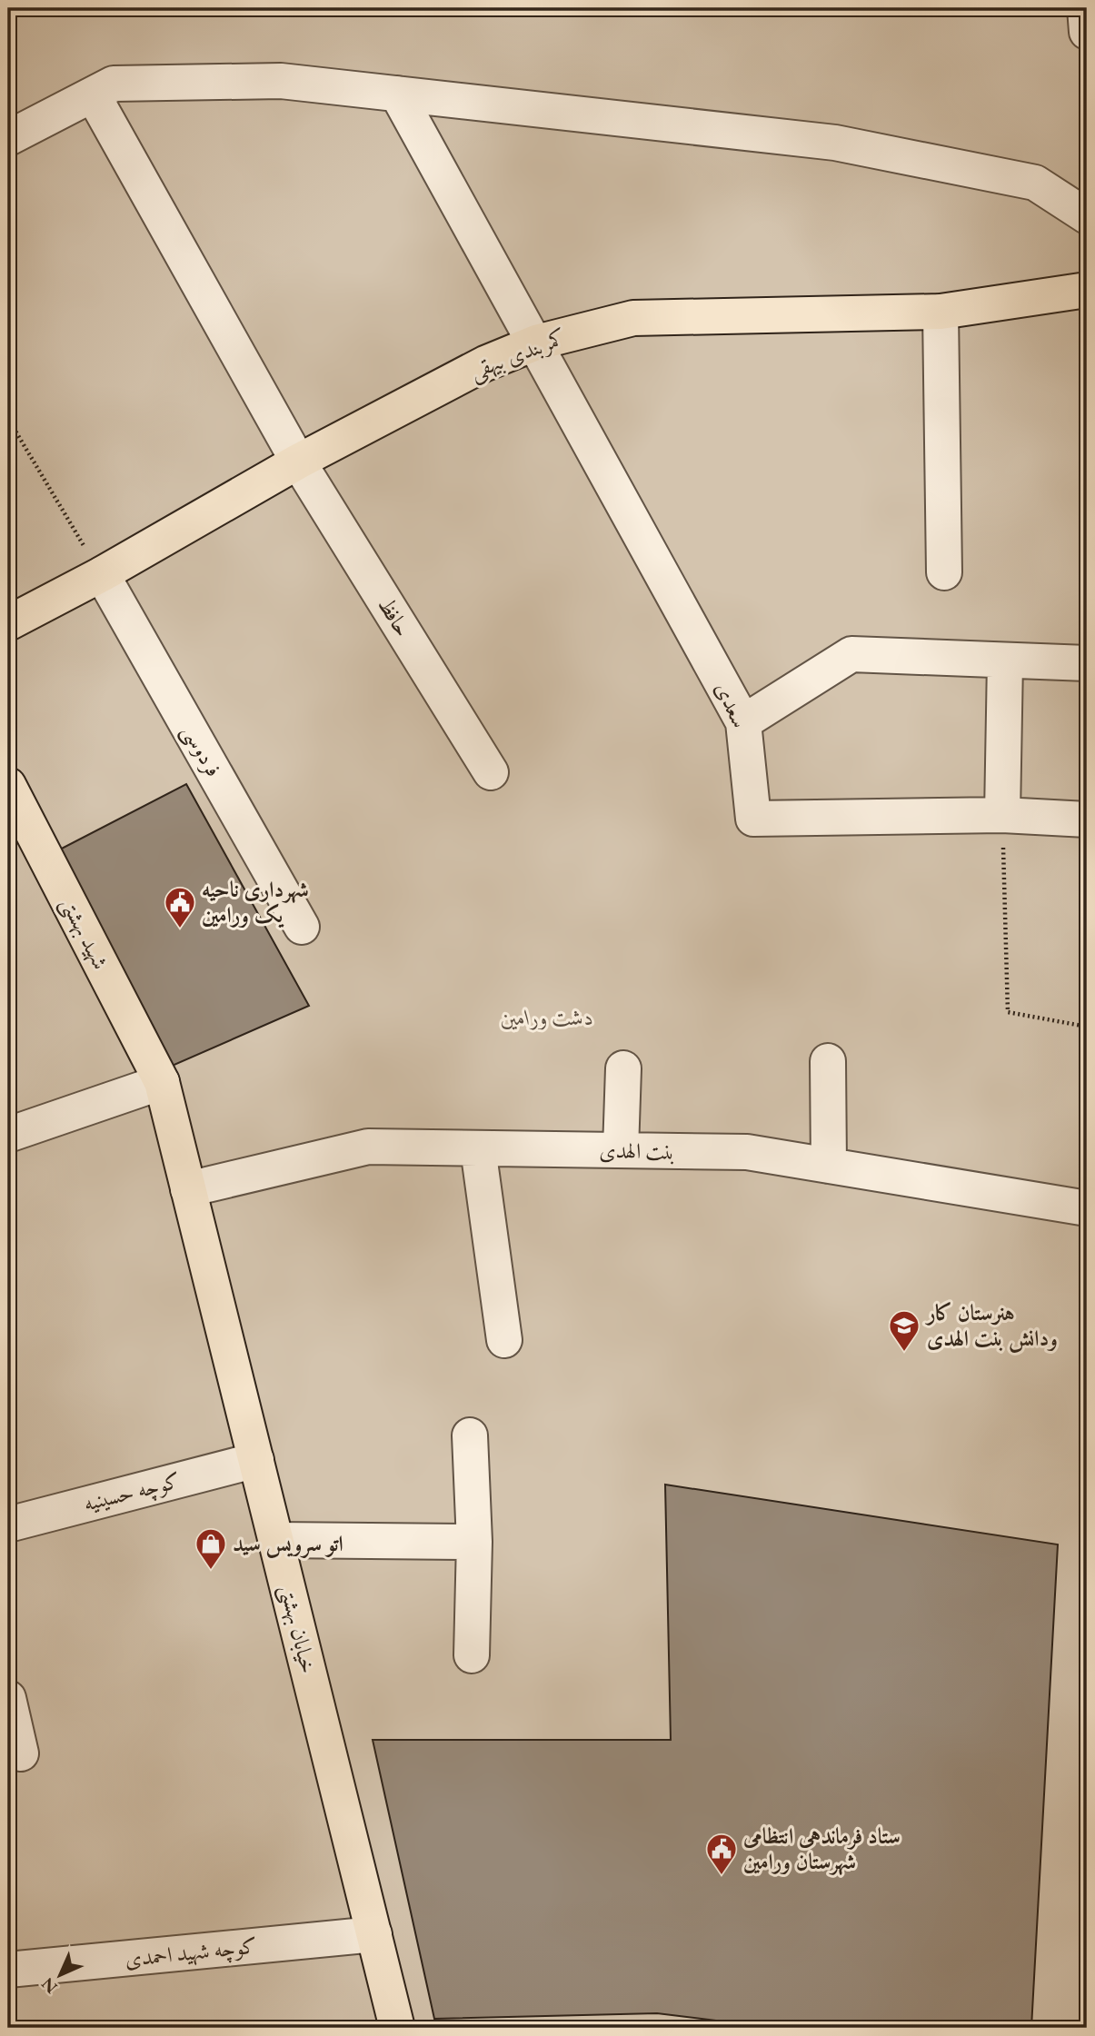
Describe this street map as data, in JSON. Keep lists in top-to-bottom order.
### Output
{
  "streets": {
    "main road": ["کمربندی بیهقی", "شهید بهشتی", "خیابان بهشتی"],
    "street": [
      "حافظ",
      "سعدی",
      "فردوسی",
      "بنت الهدی",
      "کوچه حسینیه",
      "کوچه شهید احمدی"
    ]
  },
  "crossings": [
    ["کمربندی بیهقی", "حافظ"],
    ["کمربندی بیهقی", "سعدی"],
    ["کمربندی بیهقی", "فردوسی"],
    ["شهید بهشتی", "خیابان بهشتی"],
    ["بنت الهدی", "خیابان بهشتی"],
    ["کوچه حسینیه", "خیابان بهشتی"],
    ["خیابان بهشتی", "کوچه شهید احمدی"]
  ],
  "parks": ["دشت ورامین"],
  "places": {
    "public building": ["شهرداری ناحیه یک ورامین", "ستاد فرماندهی انتظامی شهرستان ورامین"],
    "school or university": ["هنرستان کار ودانش بنت الهدی"],
    "shop": ["اتو سرویس سید"]
  },
  "north": "bottom left"
}
